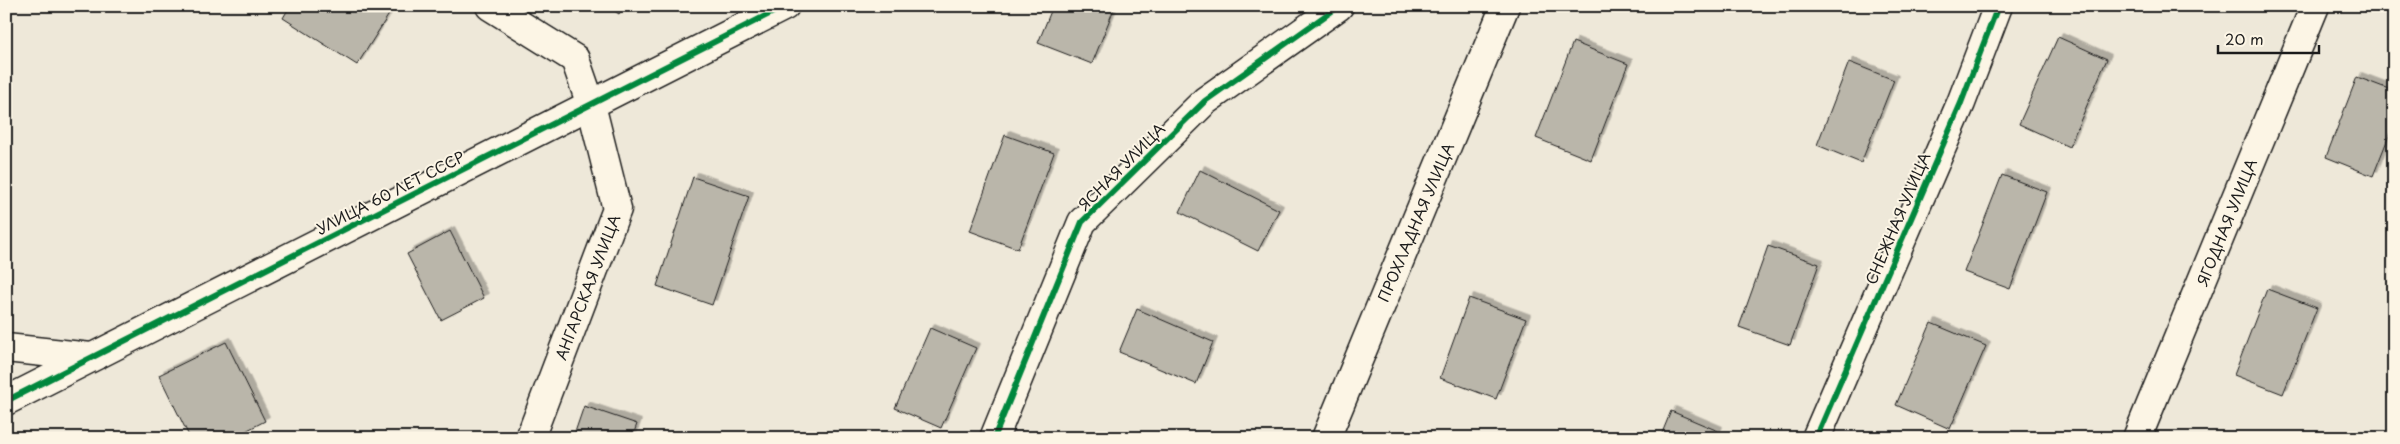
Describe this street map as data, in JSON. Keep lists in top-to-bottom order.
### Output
{
  "streets": {
    "street": [
      "ЯСНАЯ УЛИЦА",
      "УЛИЦА 60 ЛЕТ СССР",
      "СНЕЖНАЯ УЛИЦА",
      "ПРОХЛАДНАЯ УЛИЦА",
      "ЯГОДНАЯ УЛИЦА",
      "АНГАРСКАЯ УЛИЦА"
    ]
  },
  "crossings": [
    ["УЛИЦА 60 ЛЕТ СССР", "АНГАРСКАЯ УЛИЦА"]
  ],
  "scale_bar": "20 m"
}
